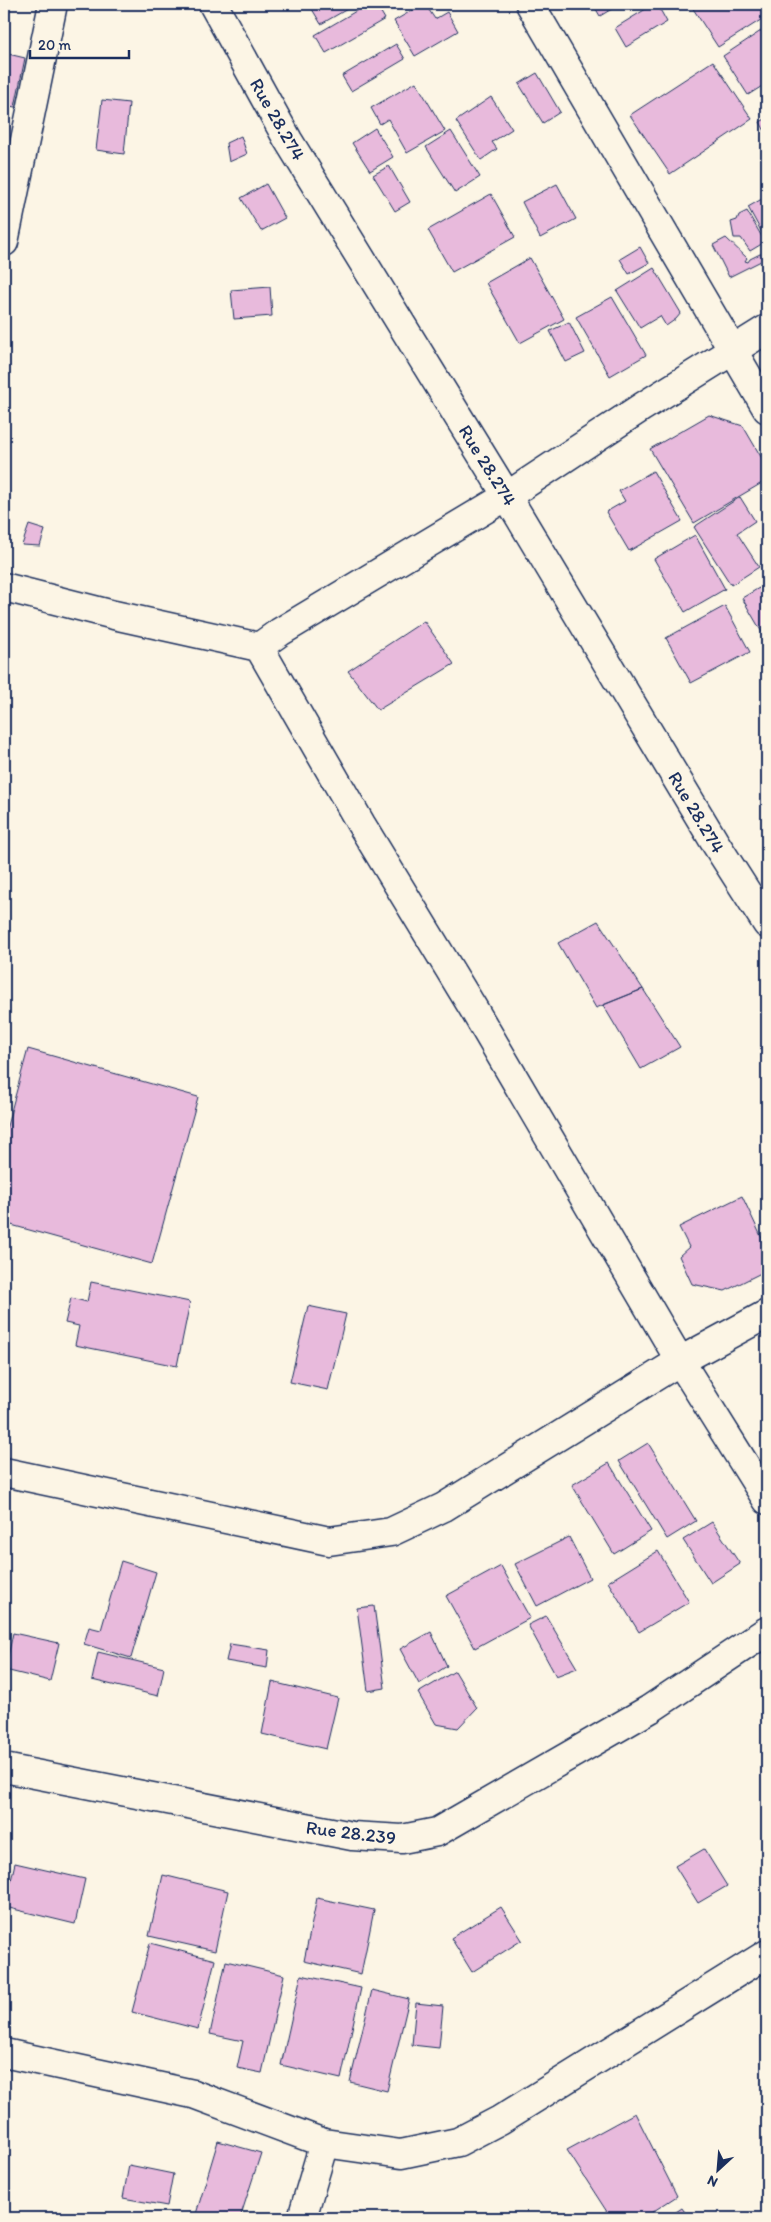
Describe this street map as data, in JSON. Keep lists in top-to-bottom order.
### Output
{
  "streets": {
    "street": ["Rue 28.274", "Rue 28.239"]
  },
  "scale_bar": "20 m",
  "north": "bottom left"
}
